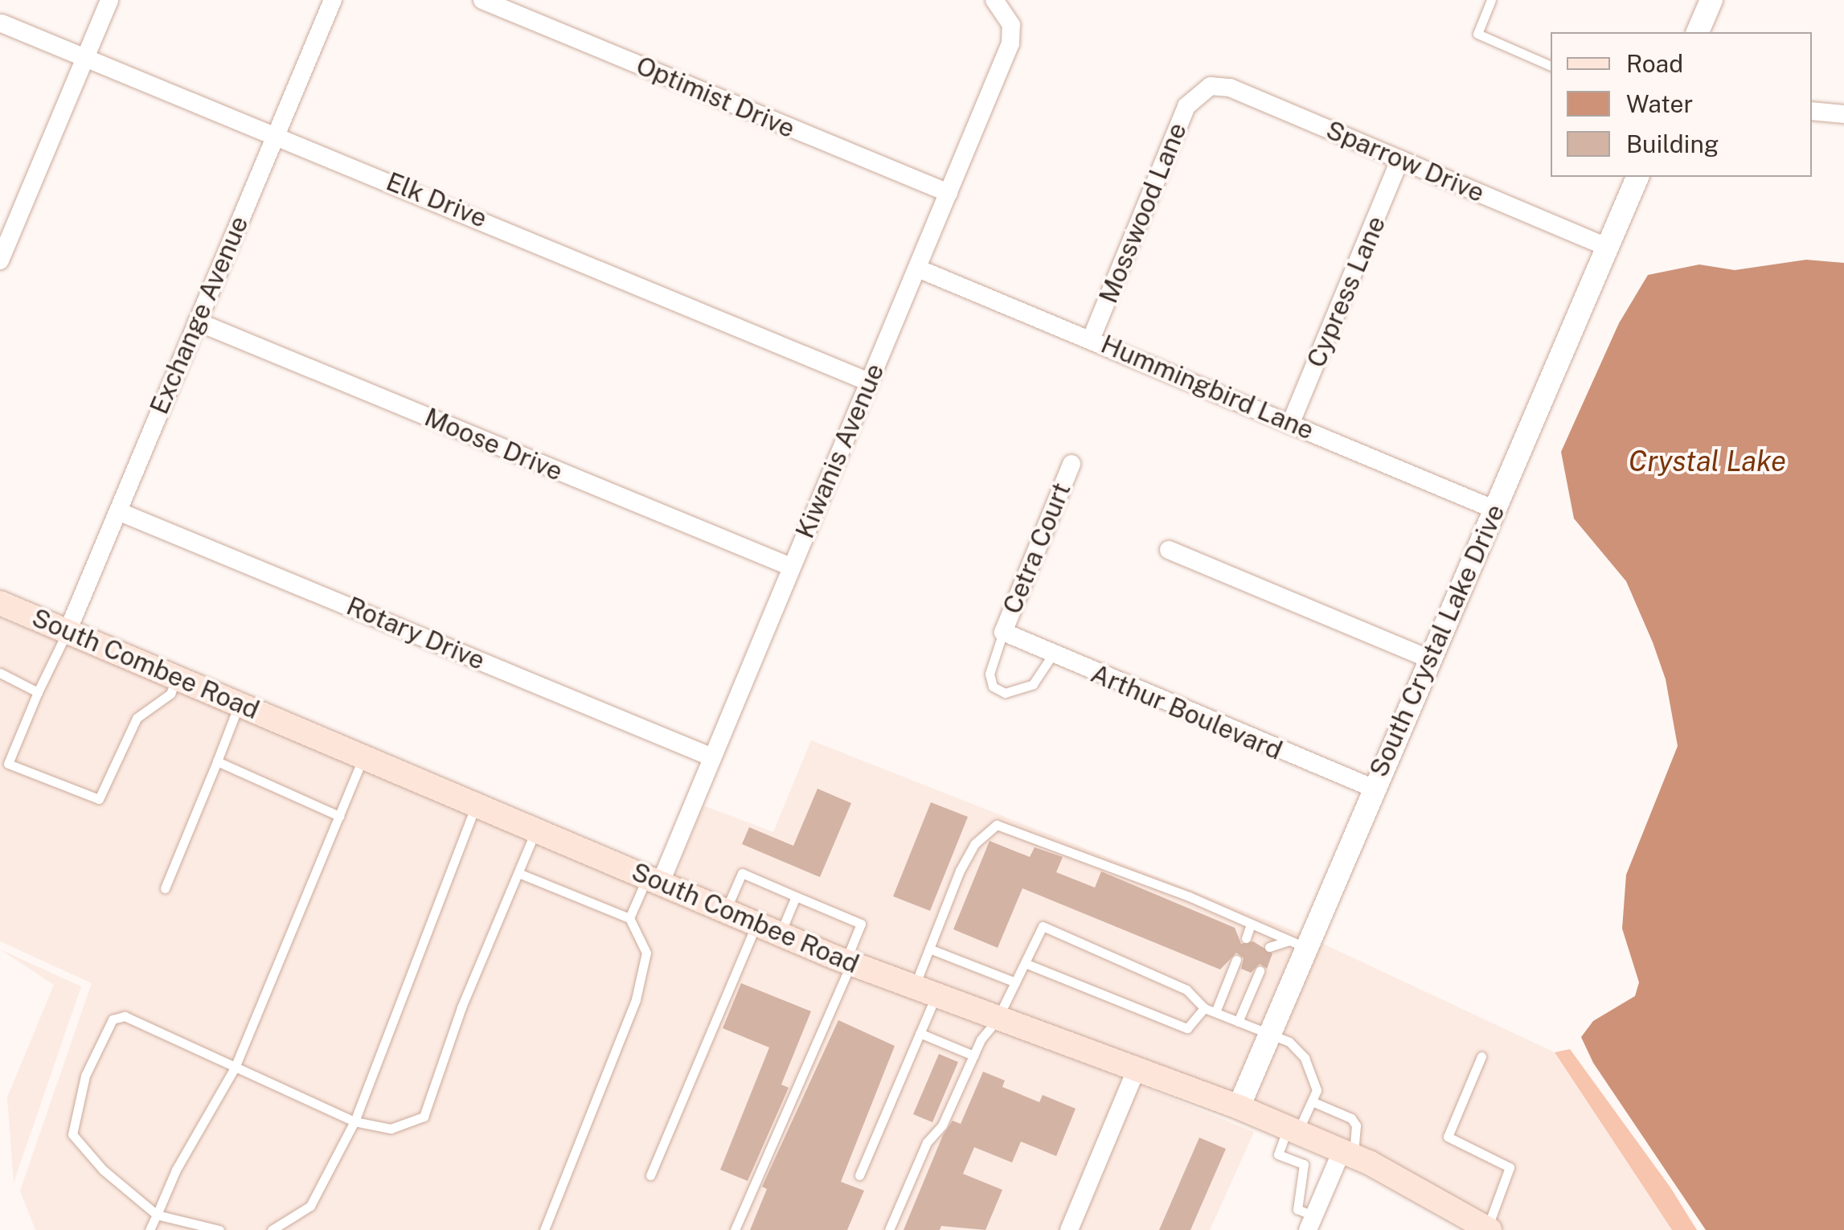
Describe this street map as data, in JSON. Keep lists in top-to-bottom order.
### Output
{
  "streets": {
    "main road": ["South Combee Road"],
    "street": [
      "Optimist Drive",
      "Sparrow Drive",
      "Elk Drive",
      "Mosswood Lane",
      "Cypress Lane",
      "Exchange Avenue",
      "Hummingbird Lane",
      "Moose Drive",
      "Kiwanis Avenue",
      "Cetra Court",
      "Rotary Drive",
      "South Crystal Lake Drive",
      "Arthur Boulevard"
    ]
  },
  "crossings": [
    ["Optimist Drive", "Kiwanis Avenue"],
    ["Sparrow Drive", "Mosswood Lane"],
    ["Sparrow Drive", "Cypress Lane"],
    ["Sparrow Drive", "South Crystal Lake Drive"],
    ["Elk Drive", "Exchange Avenue"],
    ["Elk Drive", "Kiwanis Avenue"],
    ["Mosswood Lane", "Hummingbird Lane"],
    ["Cypress Lane", "Hummingbird Lane"],
    ["Exchange Avenue", "Moose Drive"],
    ["Exchange Avenue", "Rotary Drive"],
    ["Exchange Avenue", "South Combee Road"],
    ["Hummingbird Lane", "Kiwanis Avenue"],
    ["Hummingbird Lane", "South Crystal Lake Drive"],
    ["Moose Drive", "Kiwanis Avenue"],
    ["Kiwanis Avenue", "Rotary Drive"],
    ["Kiwanis Avenue", "South Combee Road"],
    ["Cetra Court", "Arthur Boulevard"],
    ["South Crystal Lake Drive", "South Combee Road"],
    ["South Crystal Lake Drive", "Arthur Boulevard"]
  ],
  "water": ["Crystal Lake"],
  "legend": ["Road", "Water", "Building"]
}
